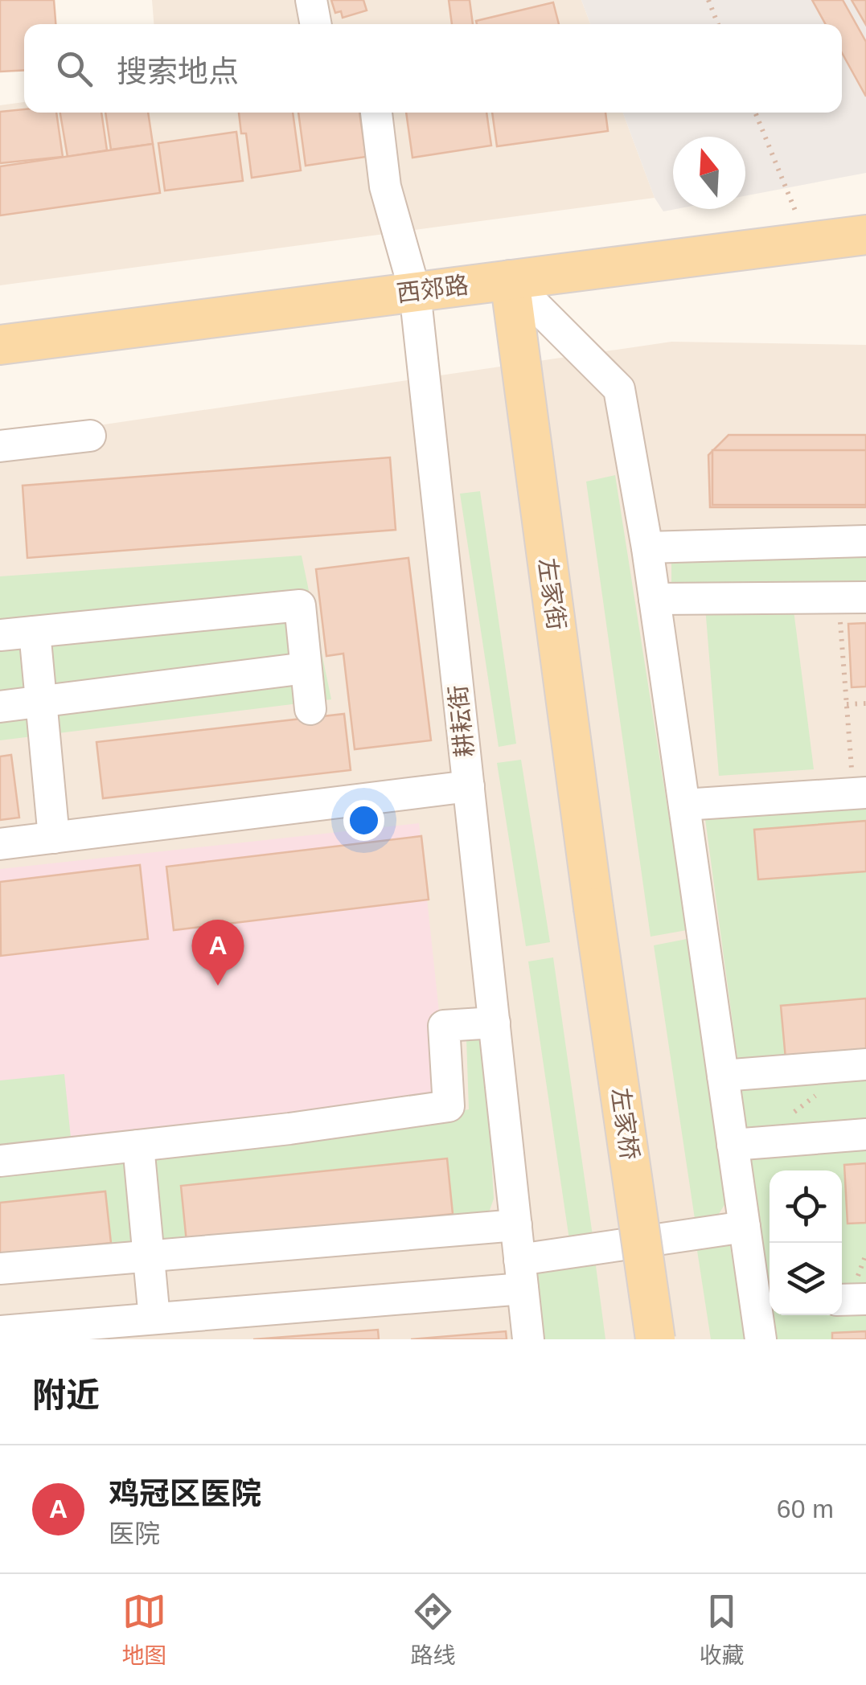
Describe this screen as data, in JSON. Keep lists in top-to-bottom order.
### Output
{
  "streets": {
    "main road": ["西郊路", "左家街", "左家桥"],
    "street": ["耕耘街"]
  },
  "crossings": [
    ["西郊路", "左家街"],
    ["西郊路", "耕耘街"],
    ["左家街", "左家桥"]
  ],
  "north": "top",
  "page": {
    "search": "搜索地点",
    "pins": "A",
    "heading": "附近",
    "list": [
      {
        "mark": "A",
        "name": "鸡冠区医院",
        "note": "医院",
        "value": "60 m"
      }
    ],
    "nav": ["地图", "路线", "收藏"]
  }
}
